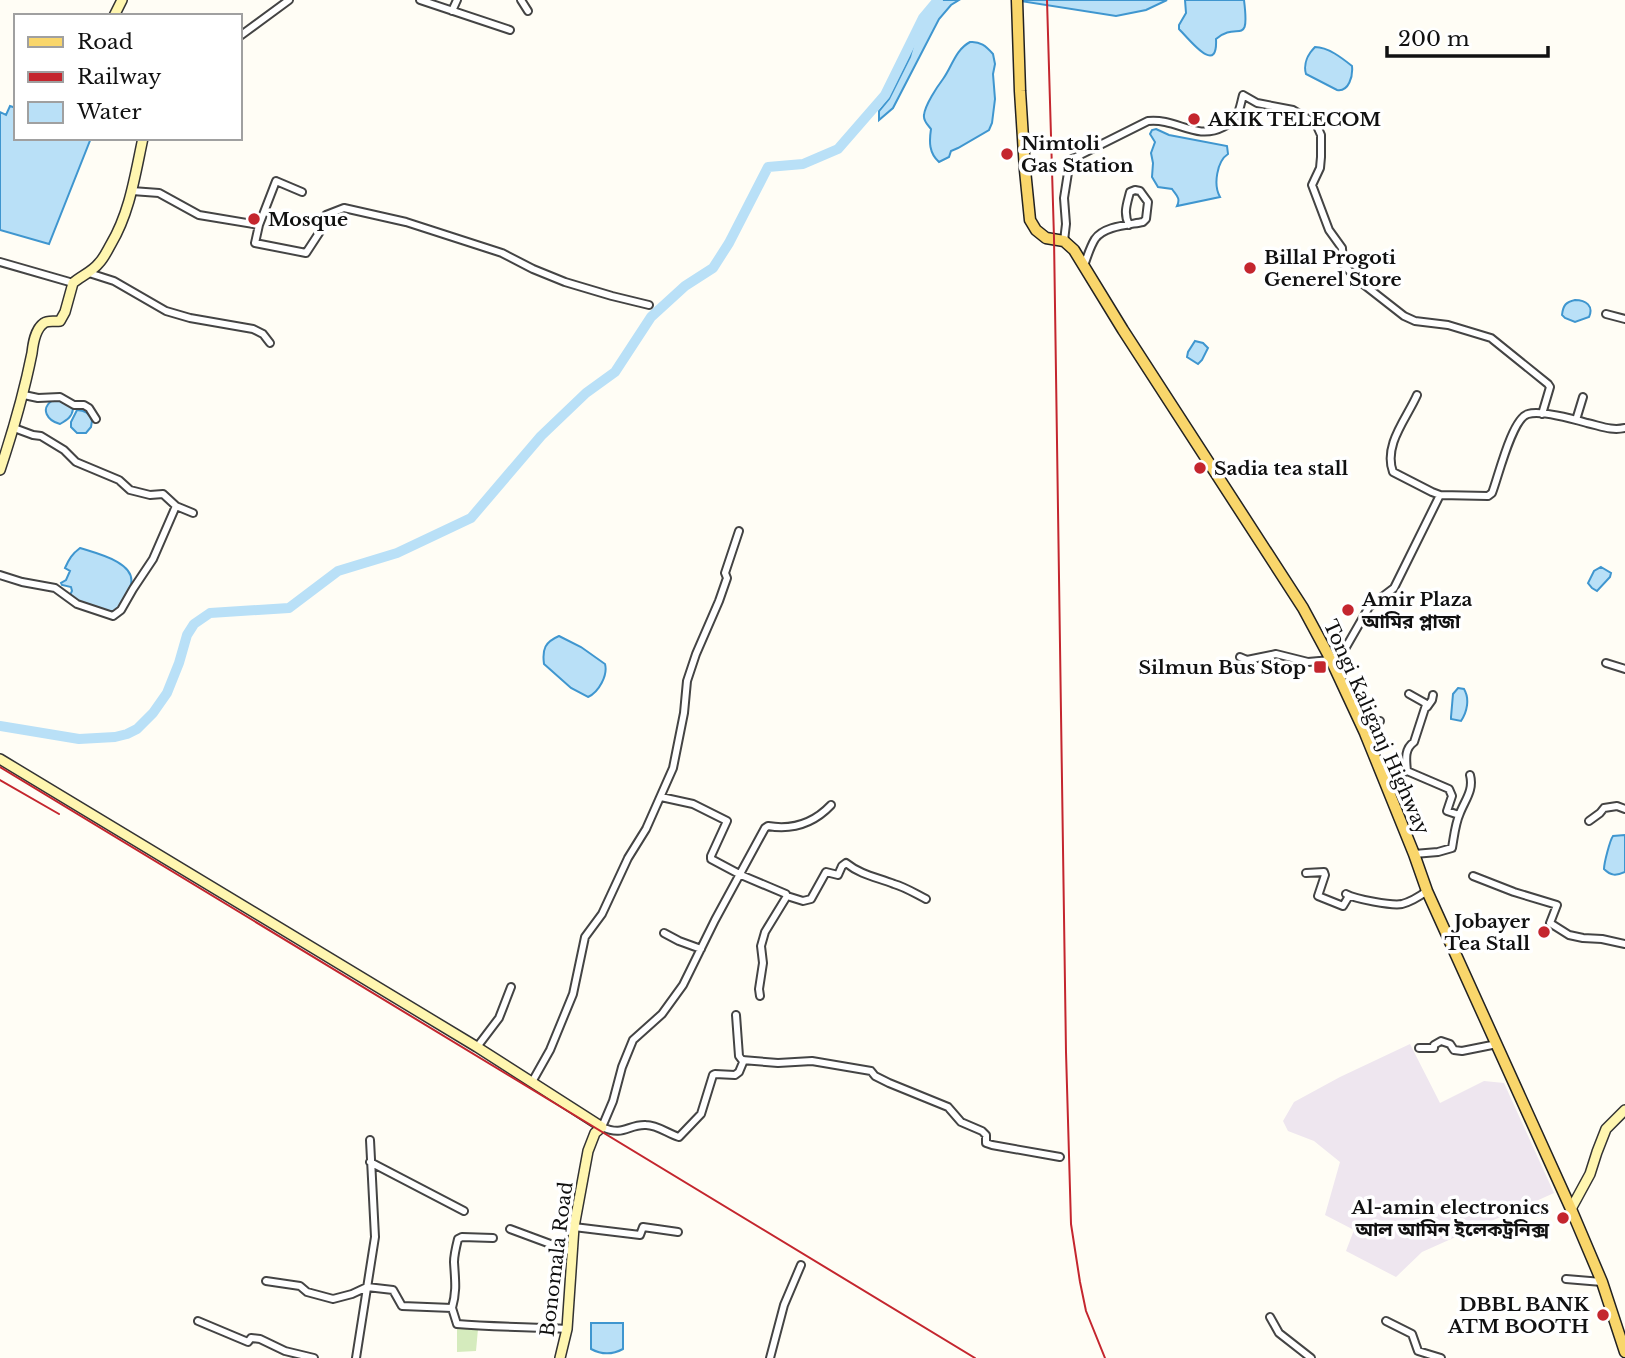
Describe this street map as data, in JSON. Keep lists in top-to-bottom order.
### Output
{
  "streets": {
    "main road": ["Tongi Kaliganj Highway"],
    "street": ["Bonomala Road"]
  },
  "places": {
    "other": [
      "AKIK TELECOM",
      "Nimtoli Gas Station",
      "Mosque",
      "Billal Progoti Generel Store",
      "Sadia tea stall",
      "Amir Plaza আমির প্লাজা",
      "Jobayer Tea Stall",
      "Al-amin electronics আল আমিন ইলেকট্রনিক্স",
      "DBBL BANK ATM BOOTH"
    ],
    "transit": ["Silmun Bus Stop"]
  },
  "legend": ["Road", "Railway", "Water"],
  "scale_bar": "200 m"
}
